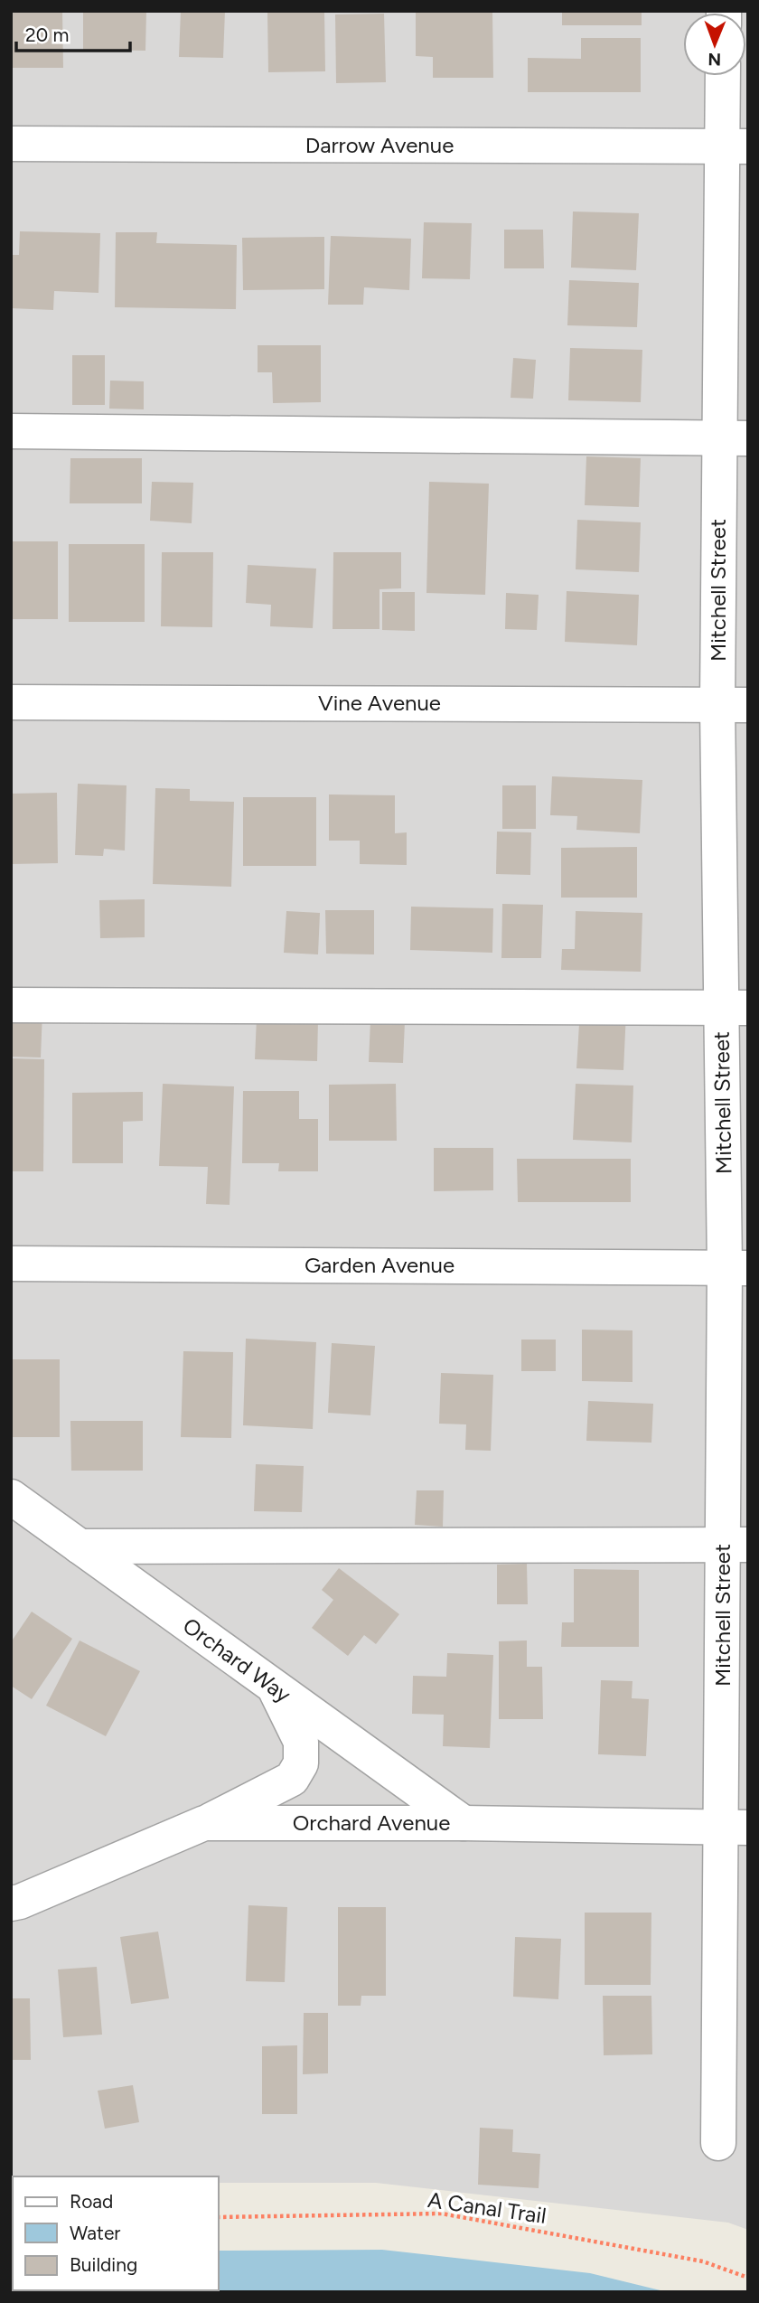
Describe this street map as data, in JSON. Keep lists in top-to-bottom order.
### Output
{
  "streets": {
    "street": [
      "Darrow Avenue",
      "Mitchell Street",
      "Vine Avenue",
      "Garden Avenue",
      "Orchard Way",
      "Orchard Avenue"
    ],
    "path": ["A Canal Trail"]
  },
  "crossings": [
    ["Darrow Avenue", "Mitchell Street"],
    ["Mitchell Street", "Vine Avenue"],
    ["Mitchell Street", "Garden Avenue"],
    ["Mitchell Street", "Orchard Avenue"],
    ["Orchard Way", "Orchard Avenue"]
  ],
  "legend": ["Road", "Water", "Building"],
  "scale_bar": "20 m",
  "north": "bottom"
}
